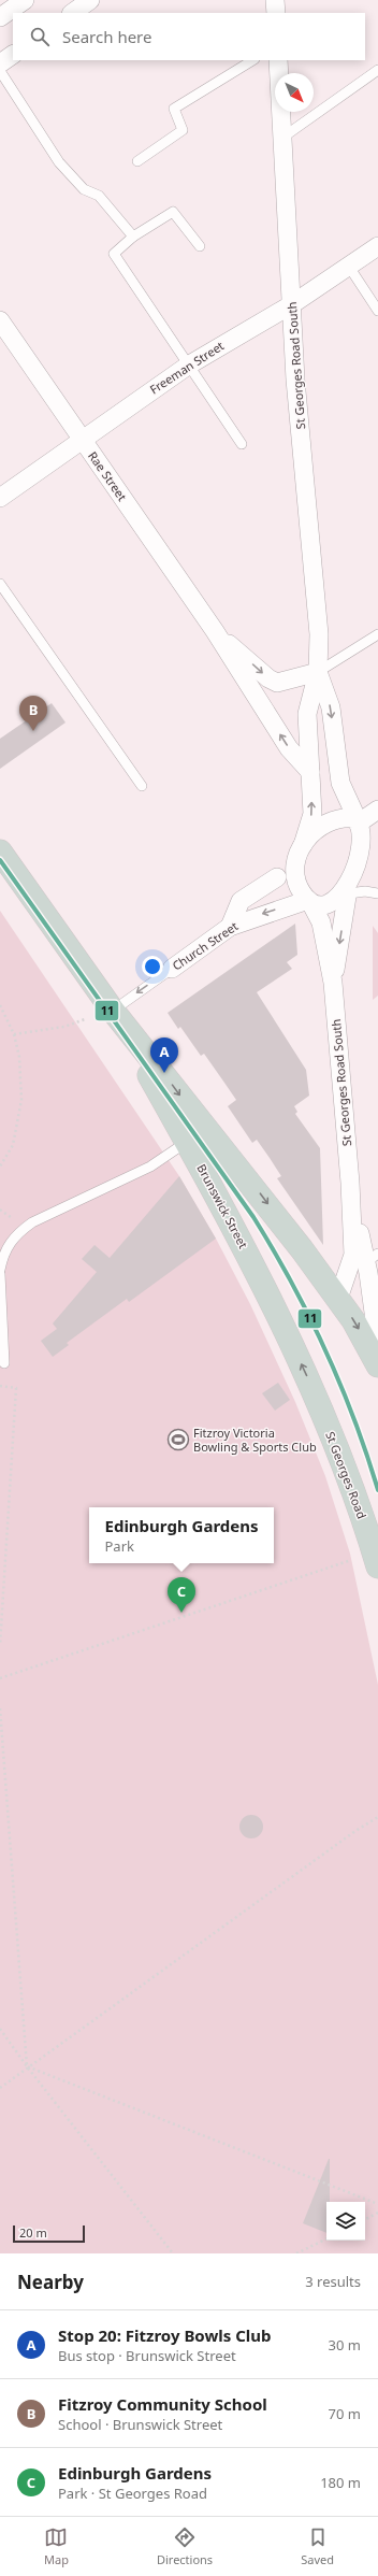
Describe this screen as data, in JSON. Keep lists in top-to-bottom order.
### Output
{
  "streets": {
    "highway": ["Brunswick Street", "St Georges Road"],
    "street": [
      "St Georges Road South",
      "Freeman Street",
      "Rae Street",
      "Church Street"
    ]
  },
  "crossings": [
    ["St Georges Road South", "Freeman Street"],
    ["St Georges Road South", "Rae Street"],
    ["St Georges Road South", "Church Street"],
    ["St Georges Road South", "Brunswick Street"],
    ["Freeman Street", "Rae Street"],
    ["Church Street", "Brunswick Street"],
    ["Brunswick Street", "St Georges Road"]
  ],
  "one_way": ["Church Street"],
  "places": {
    "sports": ["Fitzroy Victoria Bowling & Sports Club"]
  },
  "lines": ["transit line 11"],
  "scale_bar": "20 m",
  "north": "bottom right",
  "page": {
    "search": "Search here",
    "pins": ["B", "A", "C"],
    "popup": ["Edinburgh Gardens", "Park"],
    "scale": "20 m",
    "heading": ["Nearby", "3 results"],
    "list": [
      {
        "mark": "A",
        "name": "Stop 20: Fitzroy Bowls Club",
        "note": "Bus stop · Brunswick Street",
        "value": "30 m"
      },
      {
        "mark": "B",
        "name": "Fitzroy Community School",
        "note": "School · Brunswick Street",
        "value": "70 m"
      },
      {
        "mark": "C",
        "name": "Edinburgh Gardens",
        "note": "Park · St Georges Road",
        "value": "180 m"
      }
    ],
    "nav": ["Map", "Directions", "Saved"]
  }
}
